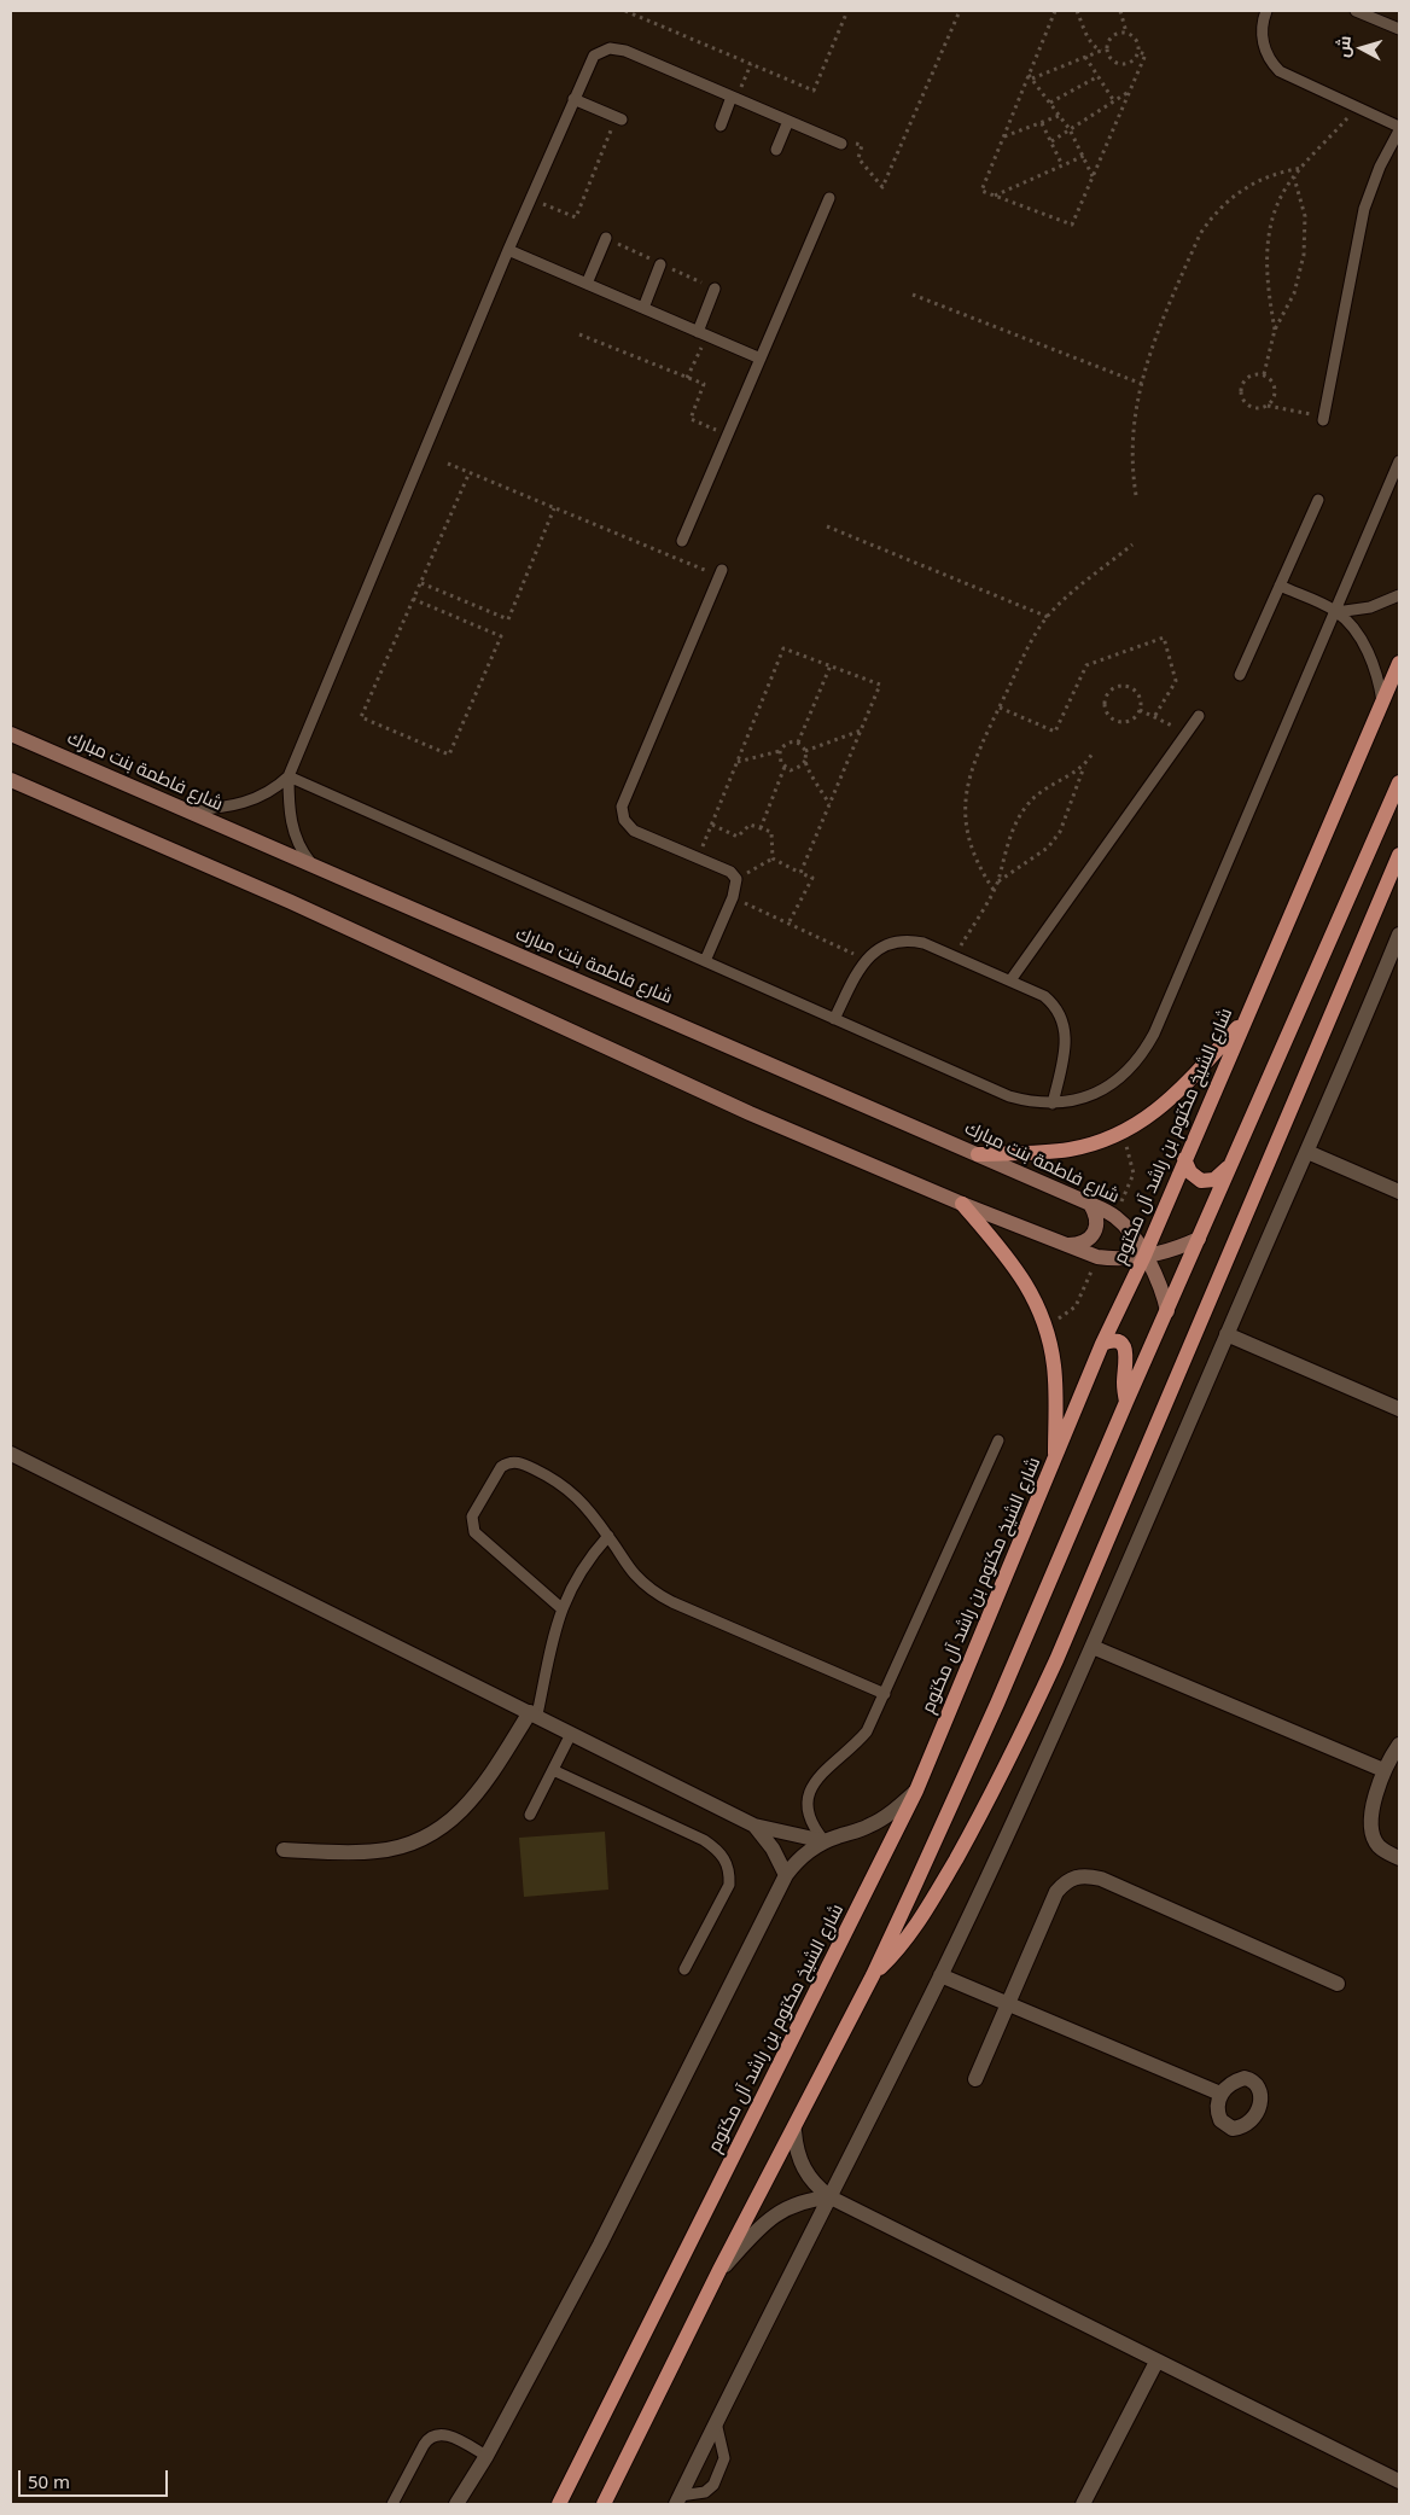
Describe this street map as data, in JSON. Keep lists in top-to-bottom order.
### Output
{
  "streets": {
    "main road": ["شارع الشيخ مكتوم بن راشد آل مكتوم"],
    "street": ["شارع فاطمة بنت مبارك"]
  },
  "crossings": [
    ["شارع فاطمة بنت مبارك", "شارع الشيخ مكتوم بن راشد آل مكتوم"]
  ],
  "scale_bar": "50 m",
  "north": "left"
}
